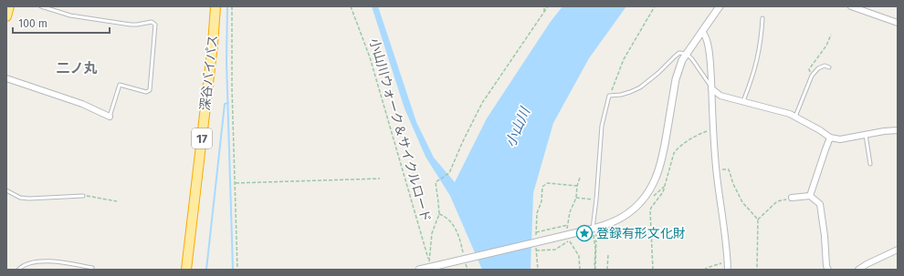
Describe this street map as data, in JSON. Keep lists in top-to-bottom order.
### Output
{
  "streets": {
    "highway": ["深谷バイパス", "17"],
    "path": ["小山川ウォーク＆サイクルロード"]
  },
  "districts": ["二ノ丸"],
  "water": ["小山川"],
  "places": {
    "place": ["登録有形文化財"]
  },
  "scale_bar": "100 m"
}
